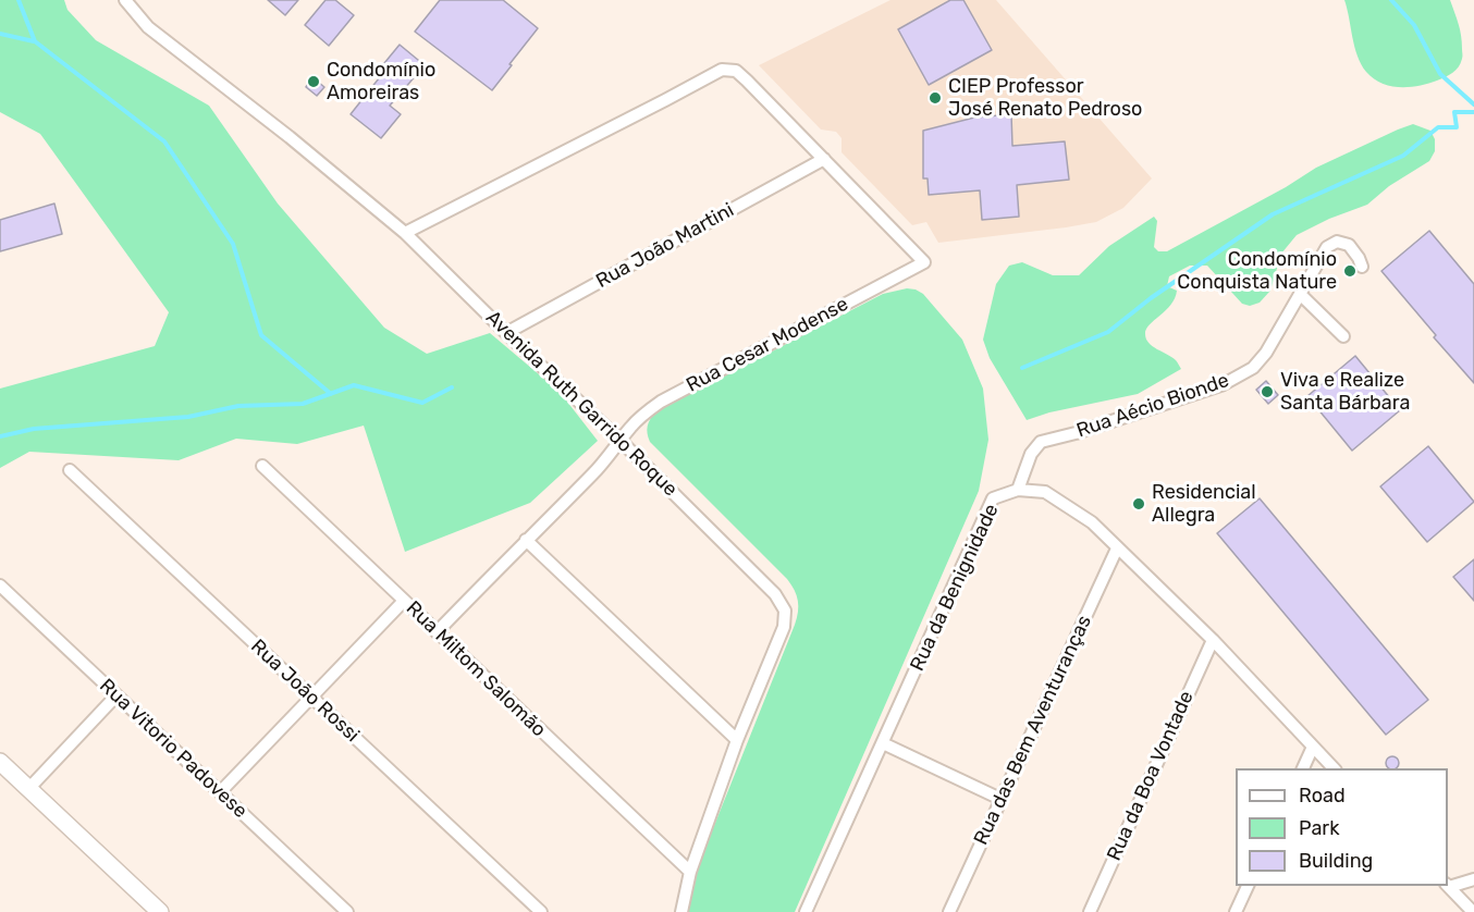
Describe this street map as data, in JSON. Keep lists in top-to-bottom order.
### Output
{
  "streets": {
    "street": [
      "Rua João Martini",
      "Rua Cesar Modense",
      "Avenida Ruth Garrido Roque",
      "Rua Aécio Bionde",
      "Rua da Benignidade",
      "Rua Miltom Salomão",
      "Rua João Rossi",
      "Rua das Bem Aventuranças",
      "Rua Vitorio Padovese",
      "Rua da Boa Vontade"
    ]
  },
  "crossings": [
    ["Rua João Martini", "Rua Cesar Modense"],
    ["Rua João Martini", "Avenida Ruth Garrido Roque"],
    ["Rua Cesar Modense", "Avenida Ruth Garrido Roque"],
    ["Rua Cesar Modense", "Rua Miltom Salomão"],
    ["Avenida Ruth Garrido Roque", "Rua Miltom Salomão"],
    ["Rua Aécio Bionde", "Rua da Benignidade"],
    ["Rua da Benignidade", "Rua das Bem Aventuranças"],
    ["Rua da Benignidade", "Rua da Boa Vontade"]
  ],
  "places": [
    "Condomínio Amoreiras",
    "CIEP Professor José Renato Pedroso",
    "Condomínio Conquista Nature",
    "Viva e Realize Santa Bárbara",
    "Residencial Allegra"
  ],
  "legend": ["Road", "Park", "Building"]
}
